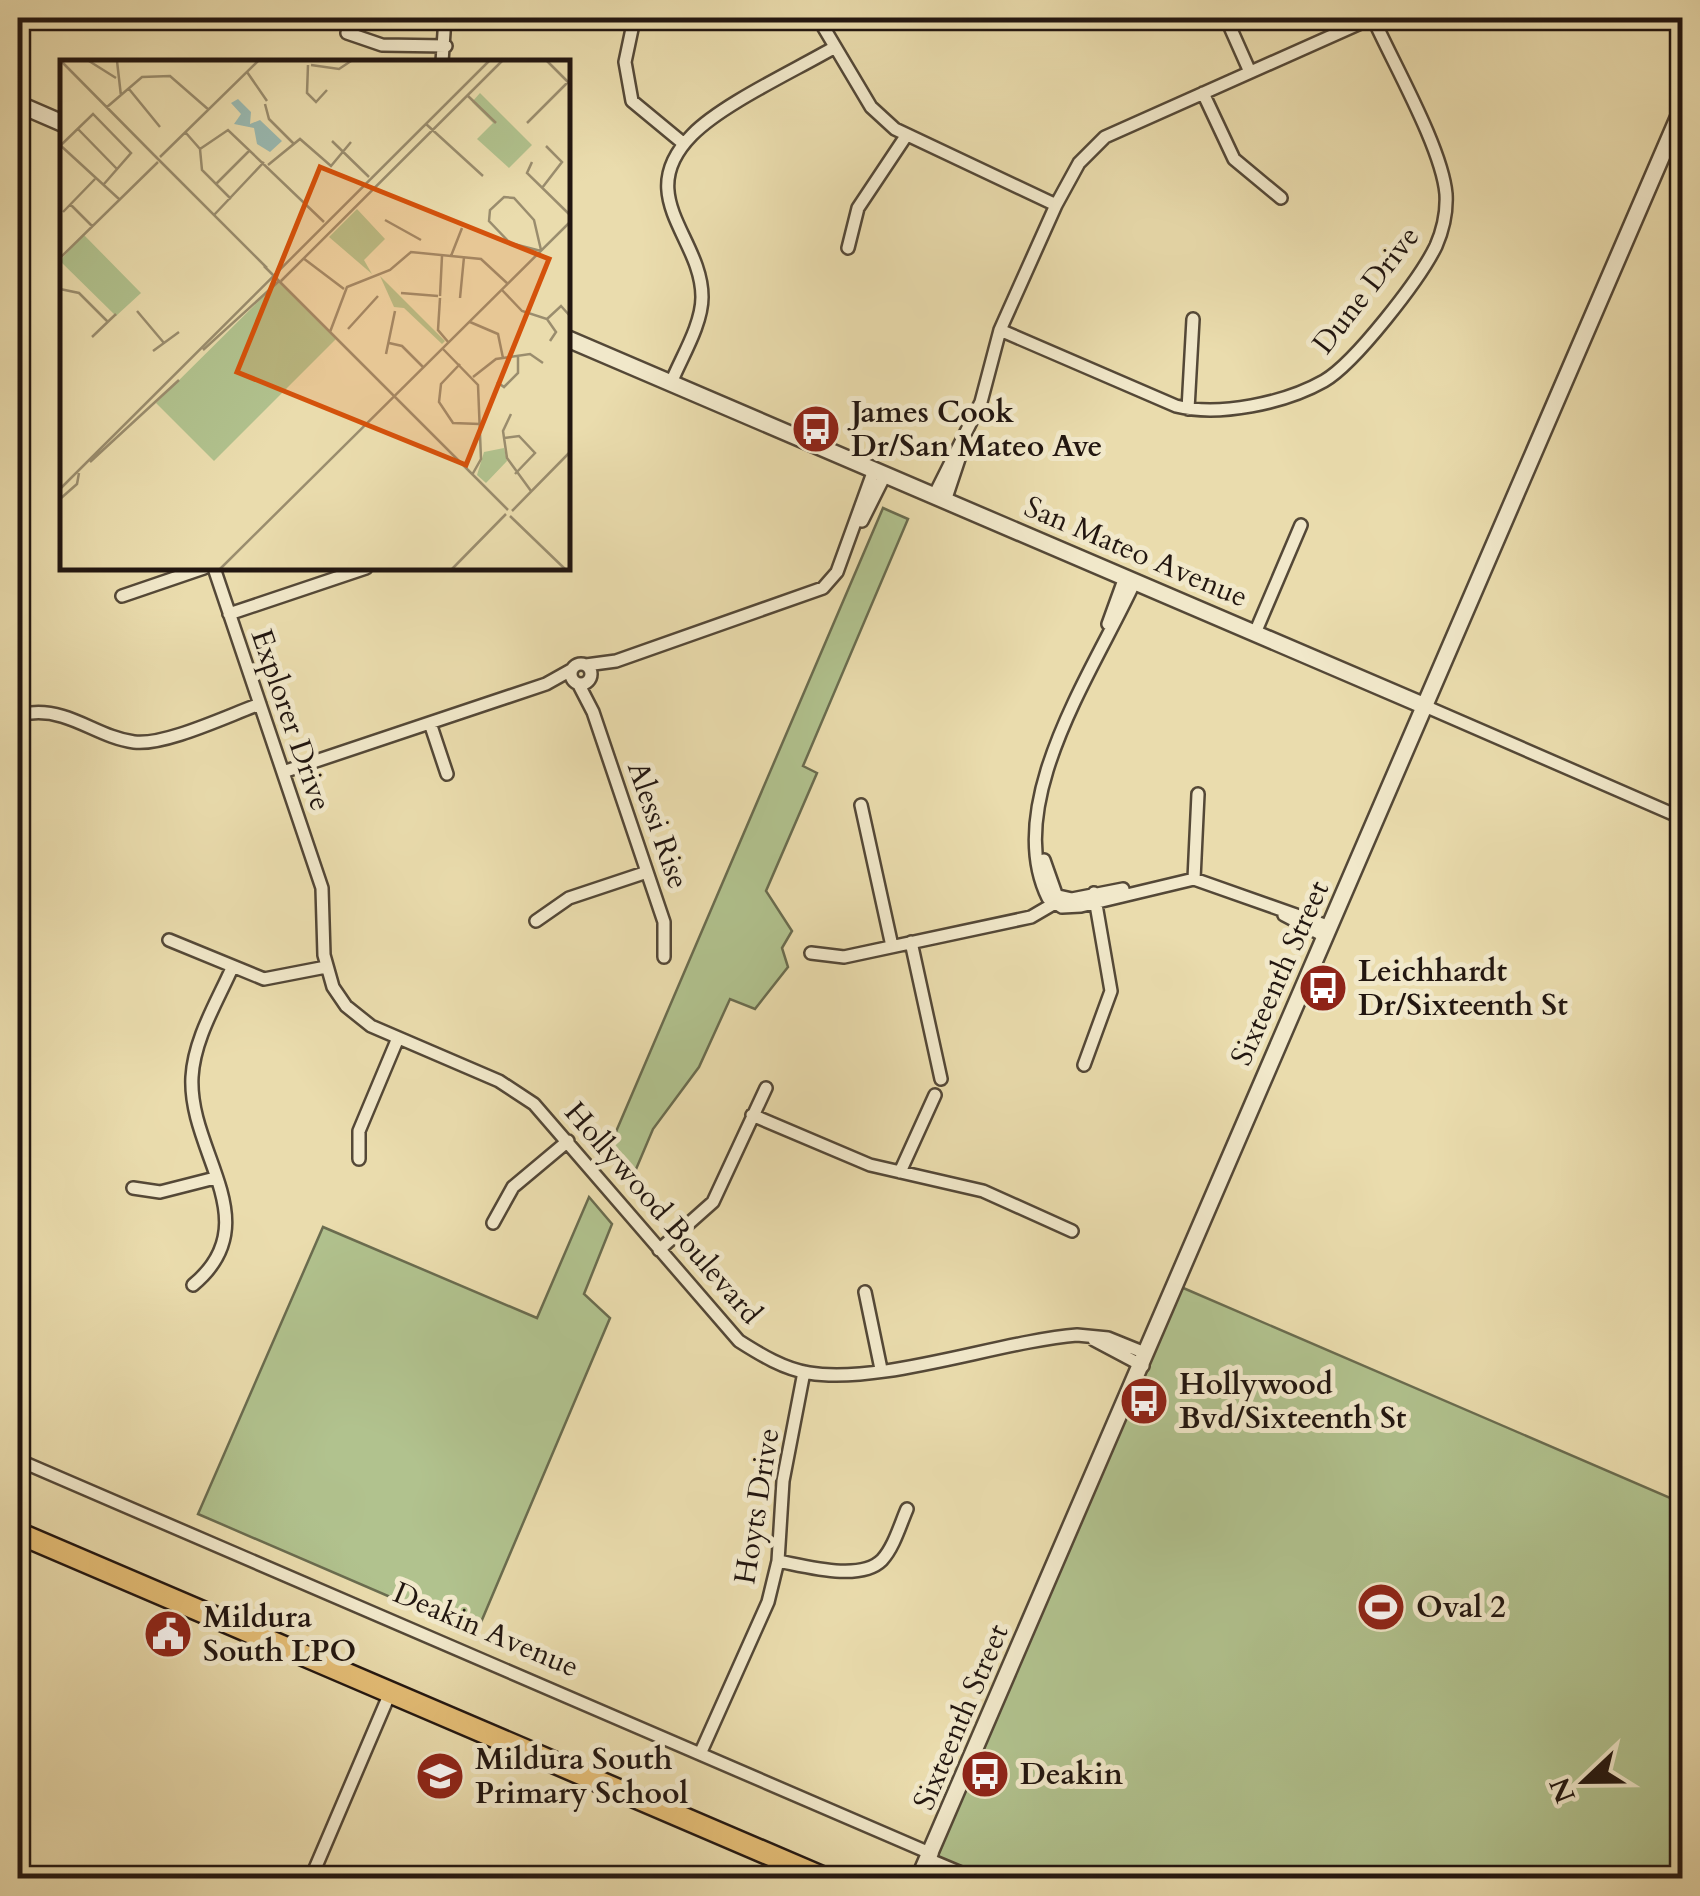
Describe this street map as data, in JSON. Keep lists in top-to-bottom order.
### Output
{
  "streets": {
    "street": [
      "Dune Drive",
      "San Mateo Avenue",
      "Explorer Drive",
      "Alessi Rise",
      "Sixteenth Street",
      "Hollywood Boulevard",
      "Hoyts Drive",
      "Deakin Avenue"
    ]
  },
  "crossings": [
    ["San Mateo Avenue", "Sixteenth Street"],
    ["Explorer Drive", "Hollywood Boulevard"],
    ["Sixteenth Street", "Hollywood Boulevard"],
    ["Sixteenth Street", "Deakin Avenue"],
    ["Hollywood Boulevard", "Hoyts Drive"],
    ["Hoyts Drive", "Deakin Avenue"]
  ],
  "places": {
    "bus stop": [
      "James Cook Dr/San Mateo Ave",
      "Leichhardt Dr/Sixteenth St",
      "Hollywood Bvd/Sixteenth St",
      "Deakin"
    ],
    "sports": ["Oval 2"],
    "public building": ["Mildura South LPO"],
    "school or university": ["Mildura South Primary School"]
  },
  "north": "left"
}
